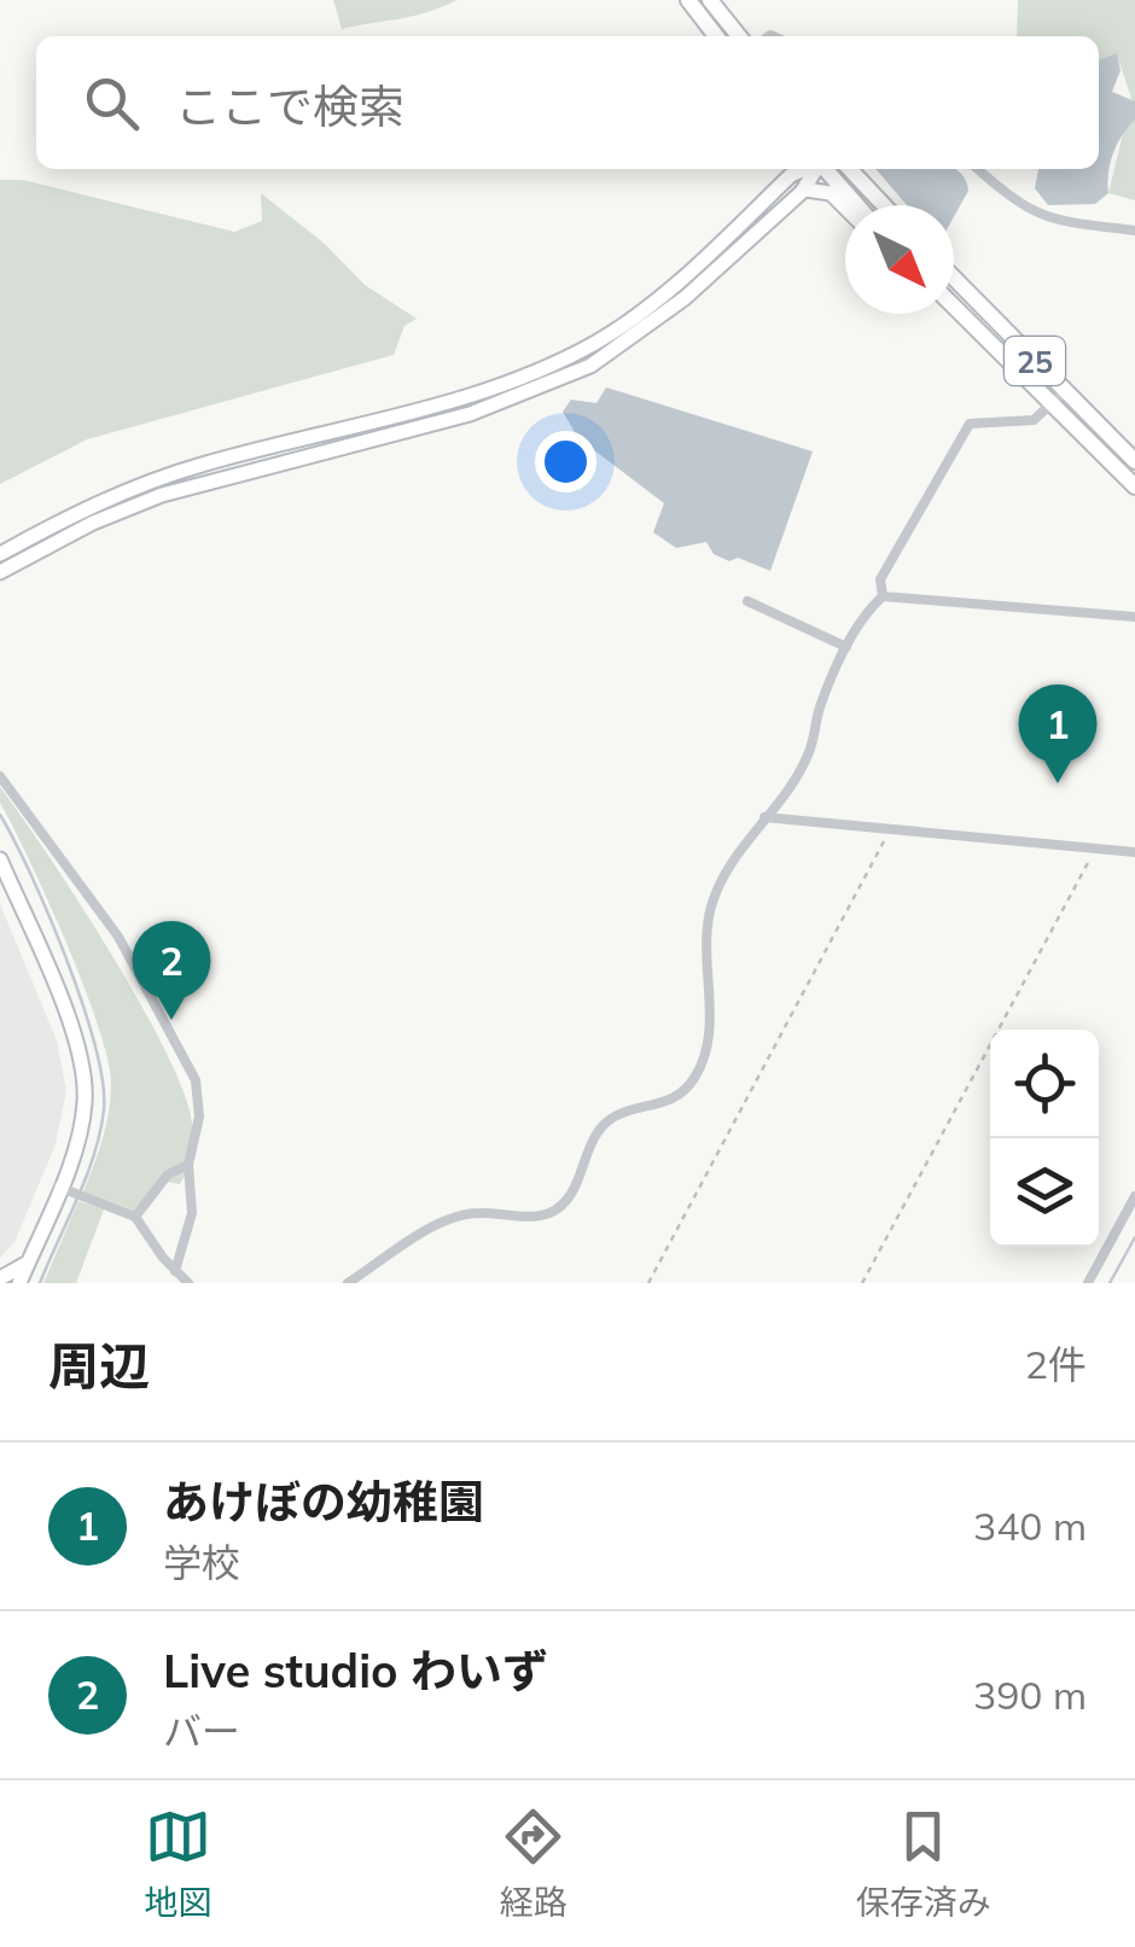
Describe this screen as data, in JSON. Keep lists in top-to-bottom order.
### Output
{
  "streets": {
    "main road": ["25"]
  },
  "north": "bottom right",
  "page": {
    "search": "ここで検索",
    "pins": ["1", "2"],
    "heading": ["周辺", "2件"],
    "list": [
      {
        "mark": "1",
        "name": "あけぼの幼稚園",
        "note": "学校",
        "value": "340 m"
      },
      {
        "mark": "2",
        "name": "Live studio わいず",
        "note": "バー",
        "value": "390 m"
      }
    ],
    "nav": ["地図", "経路", "保存済み"]
  }
}
